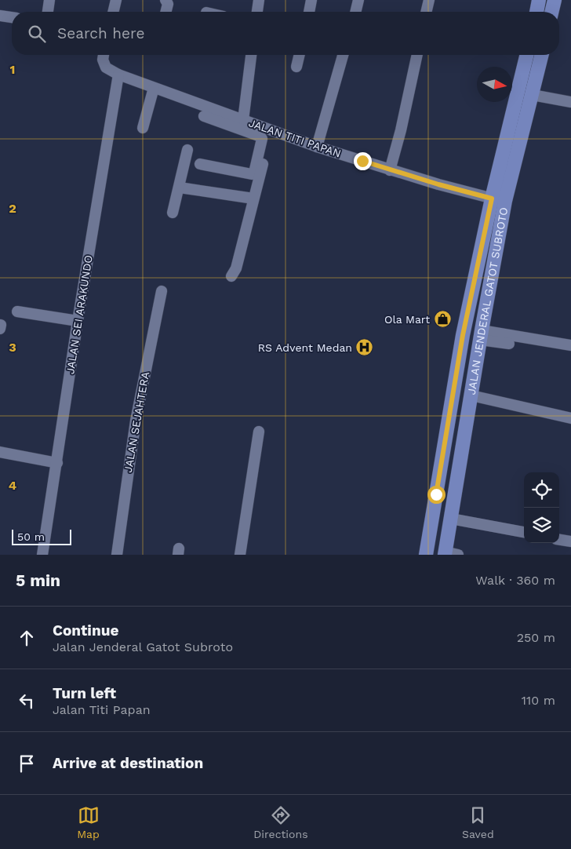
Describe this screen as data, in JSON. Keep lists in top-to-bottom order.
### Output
{
  "streets": {
    "main road": ["JALAN JENDERAL GATOT SUBROTO"],
    "street": ["JALAN TITI PAPAN", "JALAN SEI ARAKUNDO", "JALAN SEJAHTERA"]
  },
  "crossings": [
    ["JALAN TITI PAPAN", "JALAN JENDERAL GATOT SUBROTO"],
    ["JALAN TITI PAPAN", "JALAN SEI ARAKUNDO"]
  ],
  "places": {
    "shop": ["Ola Mart"],
    "hospital": ["RS Advent Medan"]
  },
  "scale_bar": "50 m",
  "north": "right",
  "page": {
    "search": "Search here",
    "scale": "50 m",
    "heading": ["5 min", "Walk · 360 m"],
    "list": [
      ["Continue", "Jalan Jenderal Gatot Subroto", "250 m"],
      ["Turn left", "Jalan Titi Papan", "110 m"],
      "Arrive at destination"
    ],
    "nav": ["Map", "Directions", "Saved"]
  },
  "grid": {
    "rows": [
      "1",
      "2",
      "3",
      "4"
    ]
  }
}
